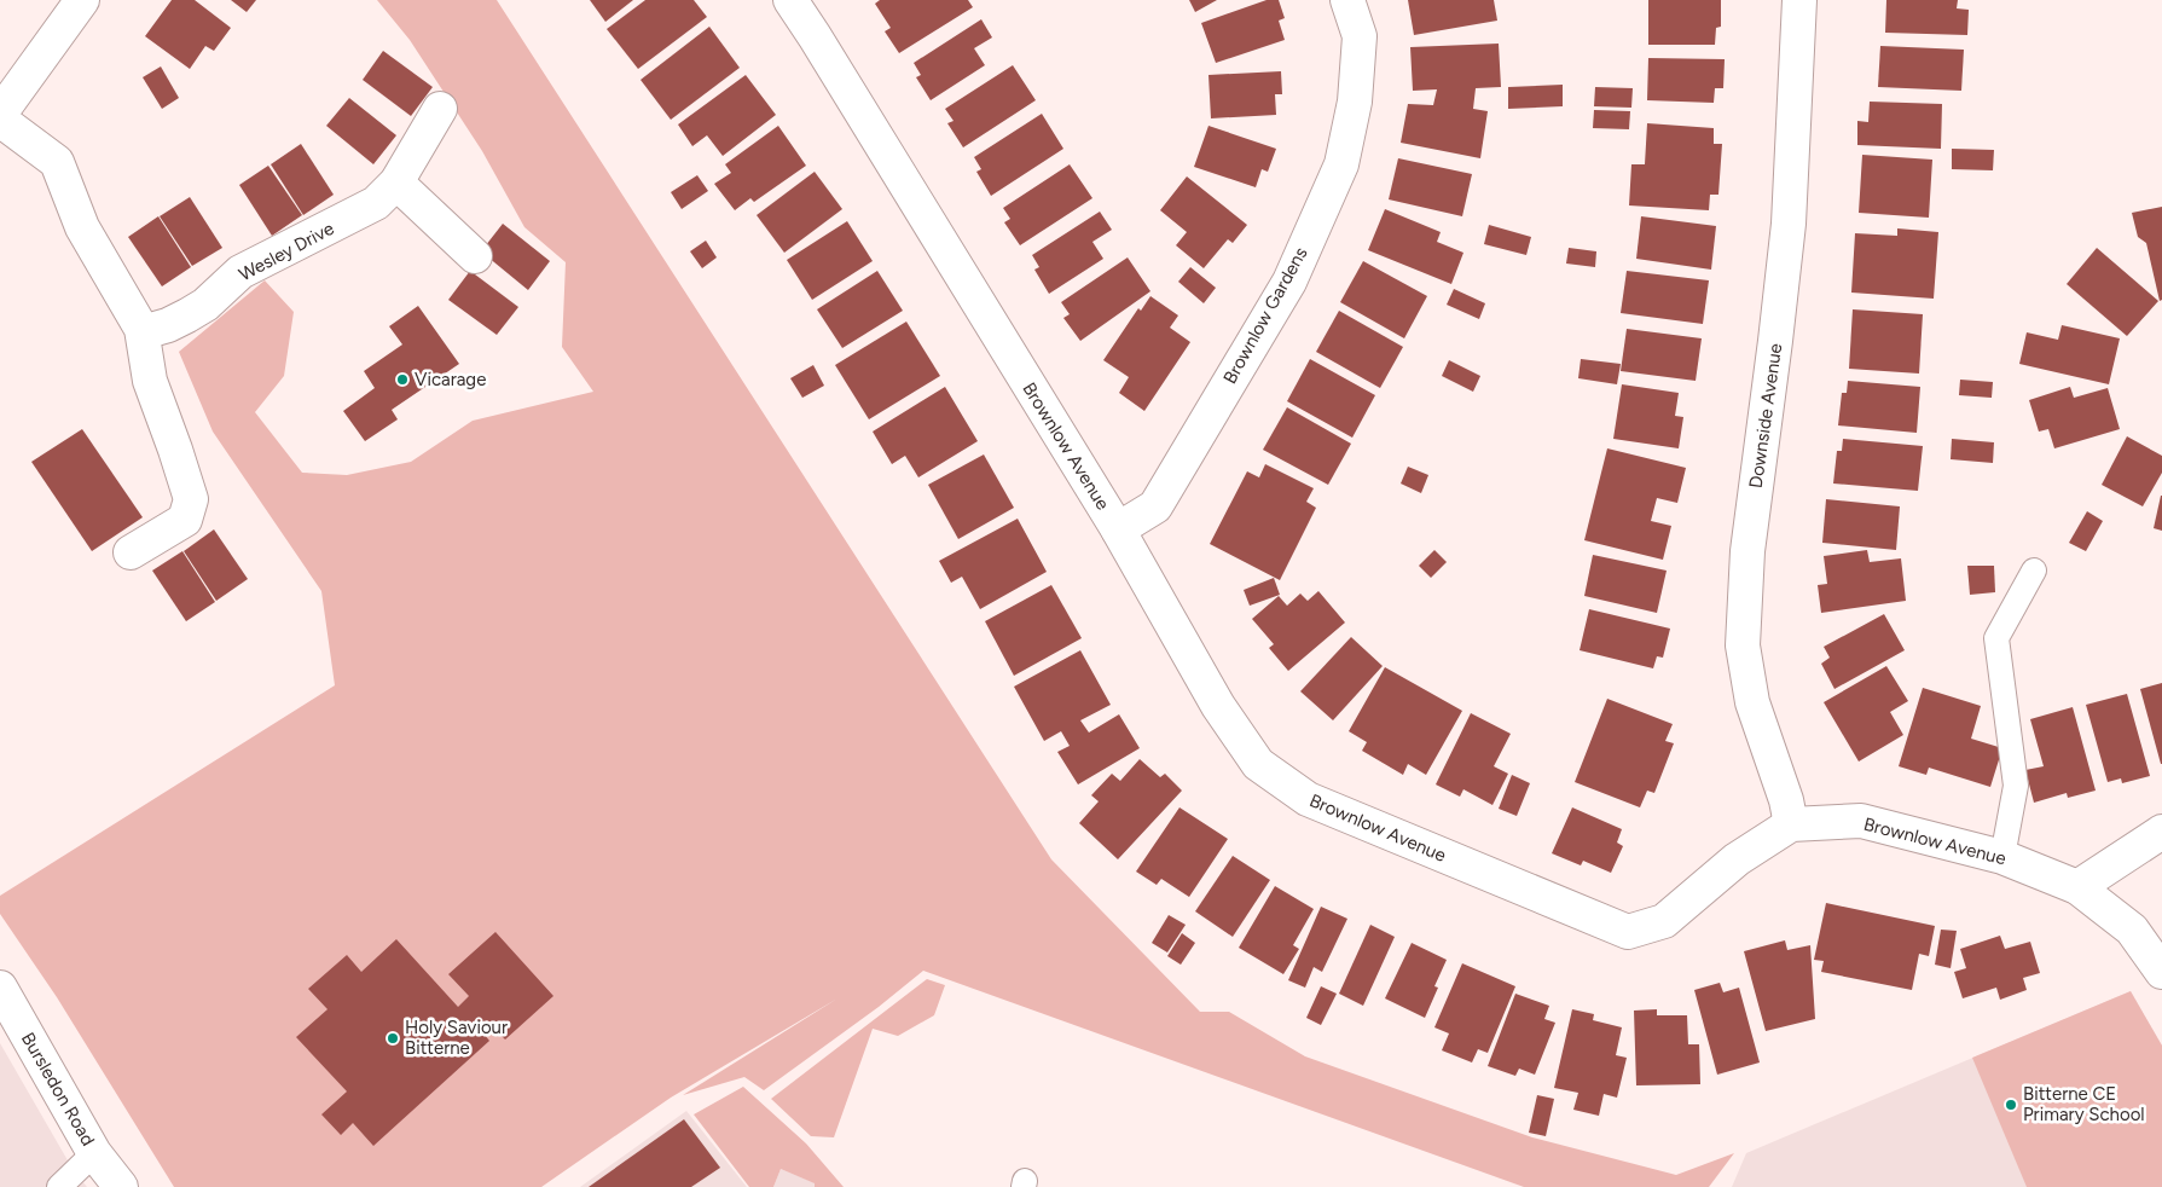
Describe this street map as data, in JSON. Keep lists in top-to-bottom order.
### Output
{
  "streets": {
    "street": [
      "Wesley Drive",
      "Brownlow Gardens",
      "Downside Avenue",
      "Brownlow Avenue",
      "Bursledon Road"
    ]
  },
  "crossings": [
    ["Brownlow Gardens", "Brownlow Avenue"],
    ["Downside Avenue", "Brownlow Avenue"]
  ],
  "places": ["Vicarage", "Holy Saviour Bitterne", "Bitterne CE Primary School"]
}
